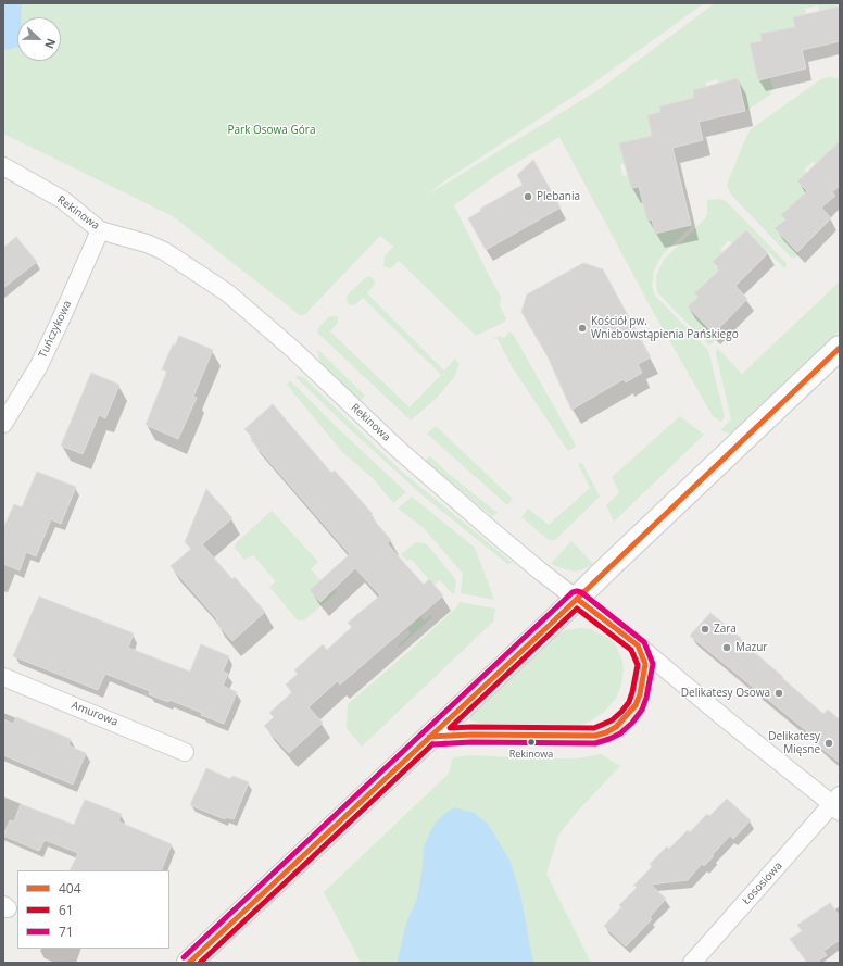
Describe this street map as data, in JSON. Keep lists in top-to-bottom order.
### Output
{
  "streets": {
    "street": [
      "Rekinowa",
      "Tuńczykowa",
      "Amurowa",
      "Łososiowa"
    ]
  },
  "crossings": [
    ["Rekinowa", "Tuńczykowa"],
    ["Rekinowa", "Łososiowa"]
  ],
  "parks": ["Park Osowa Góra"],
  "places": [
    "Plebania",
    "Kościół pw. Wniebowstąpienia Pańskiego",
    "Zara",
    "Mazur",
    "Delikatesy Osowa",
    "Rekinowa",
    "Delikatesy Mięsne"
  ],
  "lines": ["transit line 404", "transit line 71", "transit line 61"],
  "legend": ["404", "61", "71"],
  "north": "right"
}
